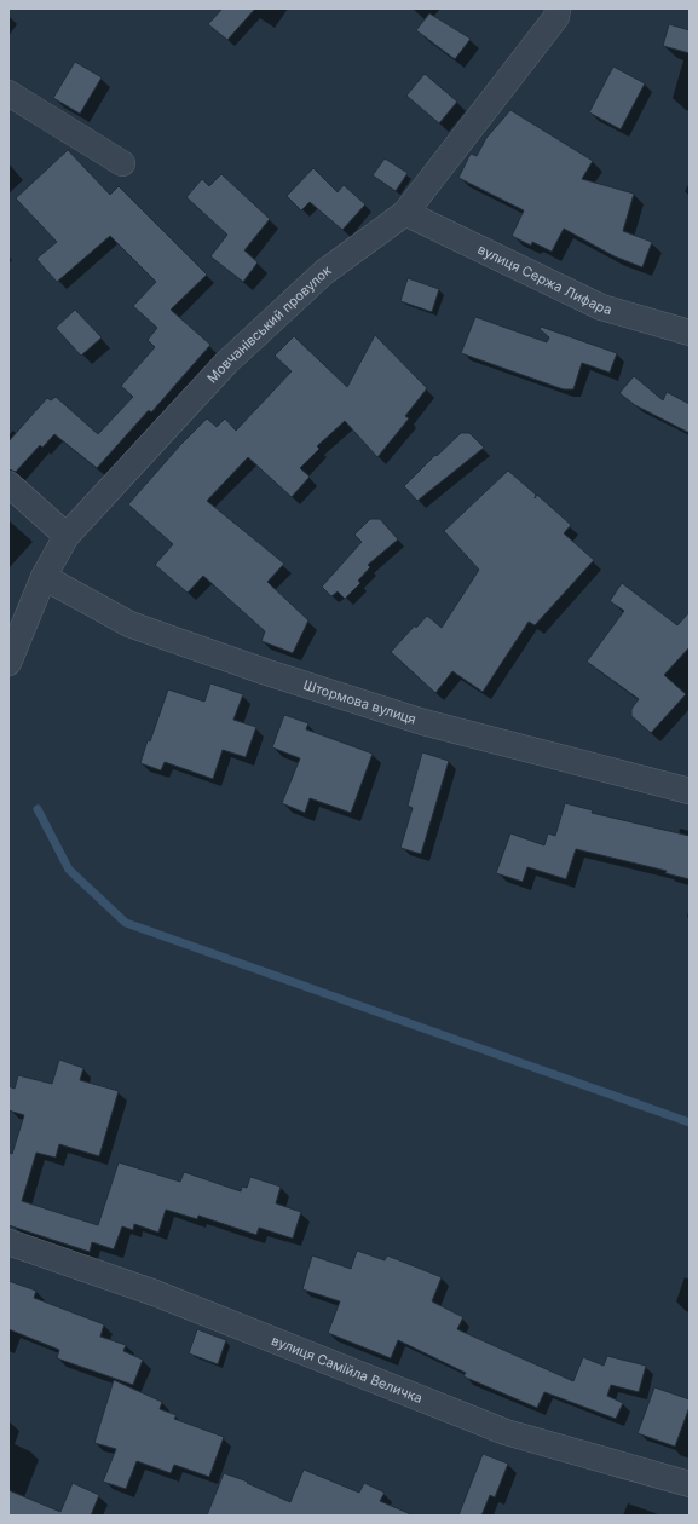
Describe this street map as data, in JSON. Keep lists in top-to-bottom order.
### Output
{
  "streets": {
    "street": [
      "вулиця Сержа Лифара",
      "Мовчанівський провулок",
      "Штормова вулиця",
      "вулиця Самійла Величка"
    ]
  },
  "crossings": [
    ["вулиця Сержа Лифара", "Мовчанівський провулок"],
    ["Мовчанівський провулок", "Штормова вулиця"]
  ]
}
